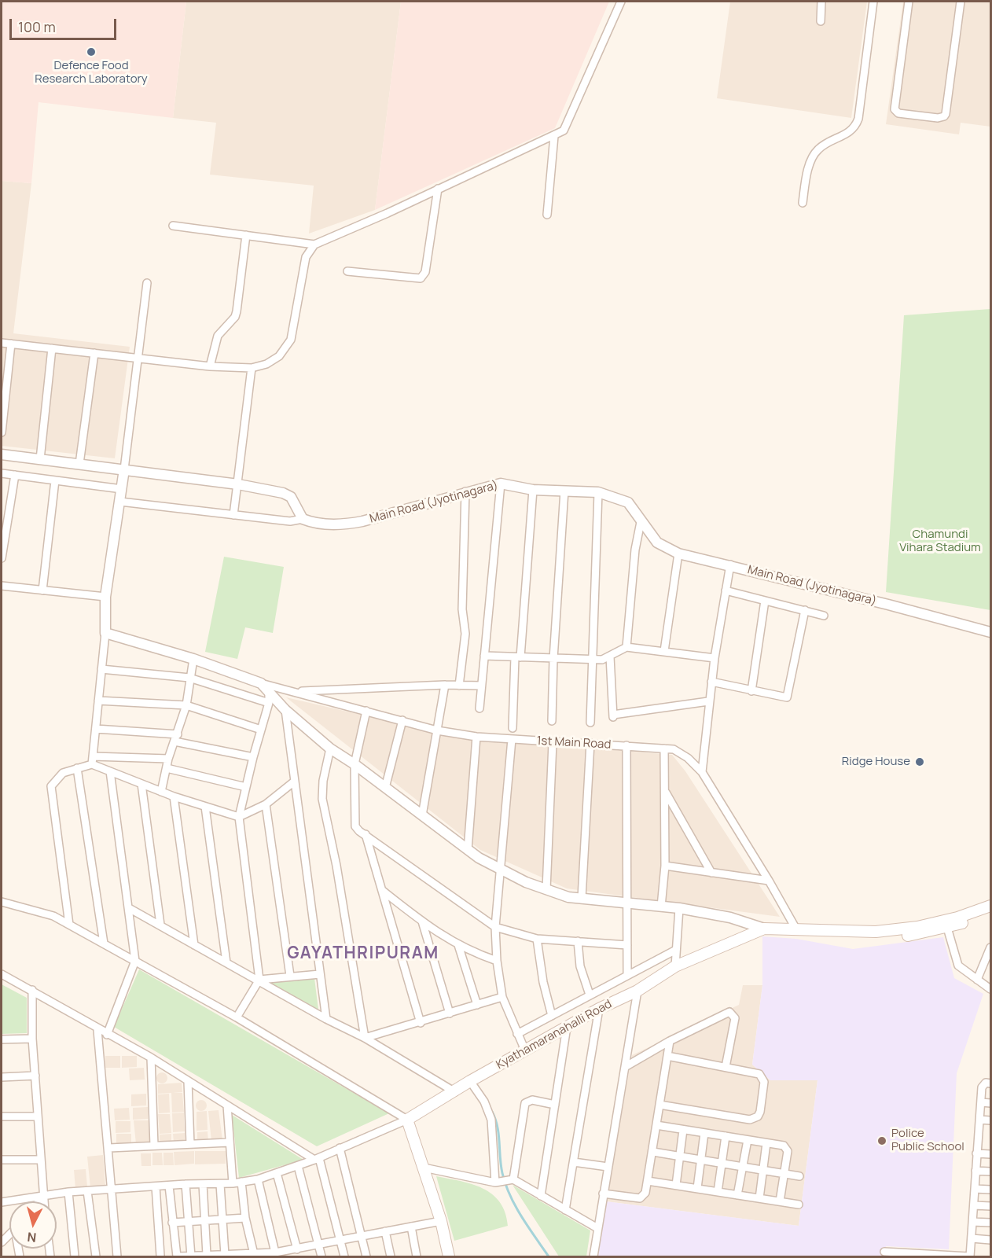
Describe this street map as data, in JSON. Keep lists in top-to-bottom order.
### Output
{
  "streets": {
    "main road": ["Kyathamaranahalli Road"],
    "street": ["Main Road (Jyotinagara)", "1st Main Road"]
  },
  "crossings": [
    ["1st Main Road", "Kyathamaranahalli Road"]
  ],
  "districts": ["GAYATHRIPURAM"],
  "parks": ["Chamundi Vihara Stadium"],
  "places": ["Defence Food Research Laboratory", "Ridge House", "Police Public School"],
  "scale_bar": "100 m",
  "north": "bottom"
}
